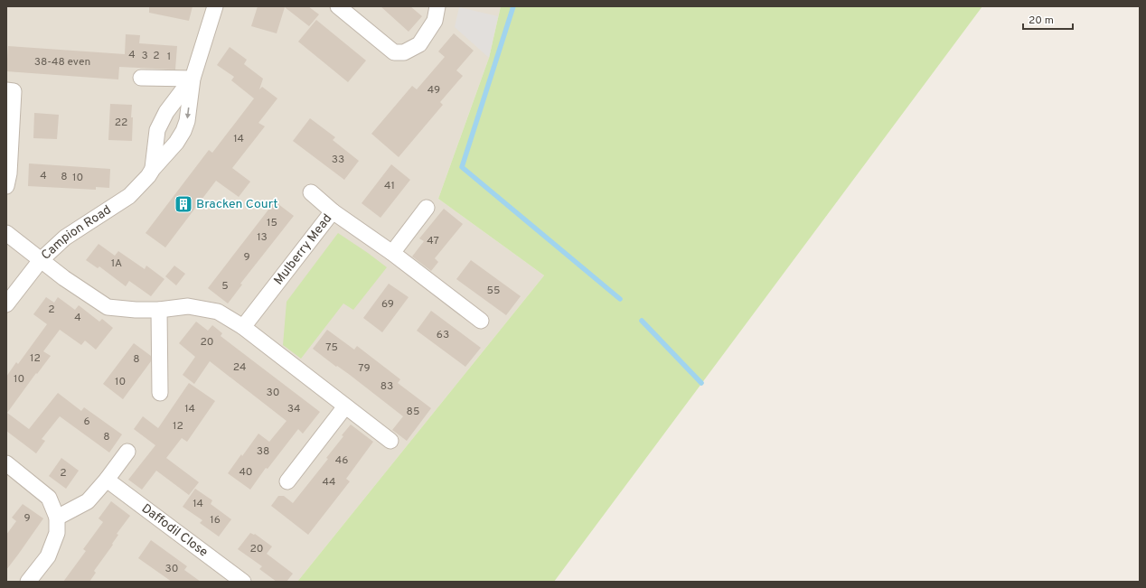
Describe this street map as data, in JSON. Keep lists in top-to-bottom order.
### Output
{
  "streets": {
    "street": ["Campion Road", "Mulberry Mead", "Daffodil Close"]
  },
  "places": {
    "building": ["Bracken Court"]
  },
  "house_numbers": [
    "4",
    "3",
    "2",
    "1",
    "38-48 even",
    "49",
    "22",
    "14",
    "33",
    "4",
    "8",
    "10",
    "41",
    "15",
    "13",
    "47",
    "9",
    "1A",
    "5",
    "55",
    "69",
    "2",
    "4",
    "63",
    "20",
    "75",
    "12",
    "8",
    "24",
    "79",
    "10",
    "10",
    "83",
    "30",
    "14",
    "34",
    "85",
    "6",
    "12",
    "8",
    "38",
    "46",
    "40",
    "2",
    "44",
    "14",
    "9",
    "16",
    "20",
    "30"
  ],
  "scale_bar": "20 m"
}
